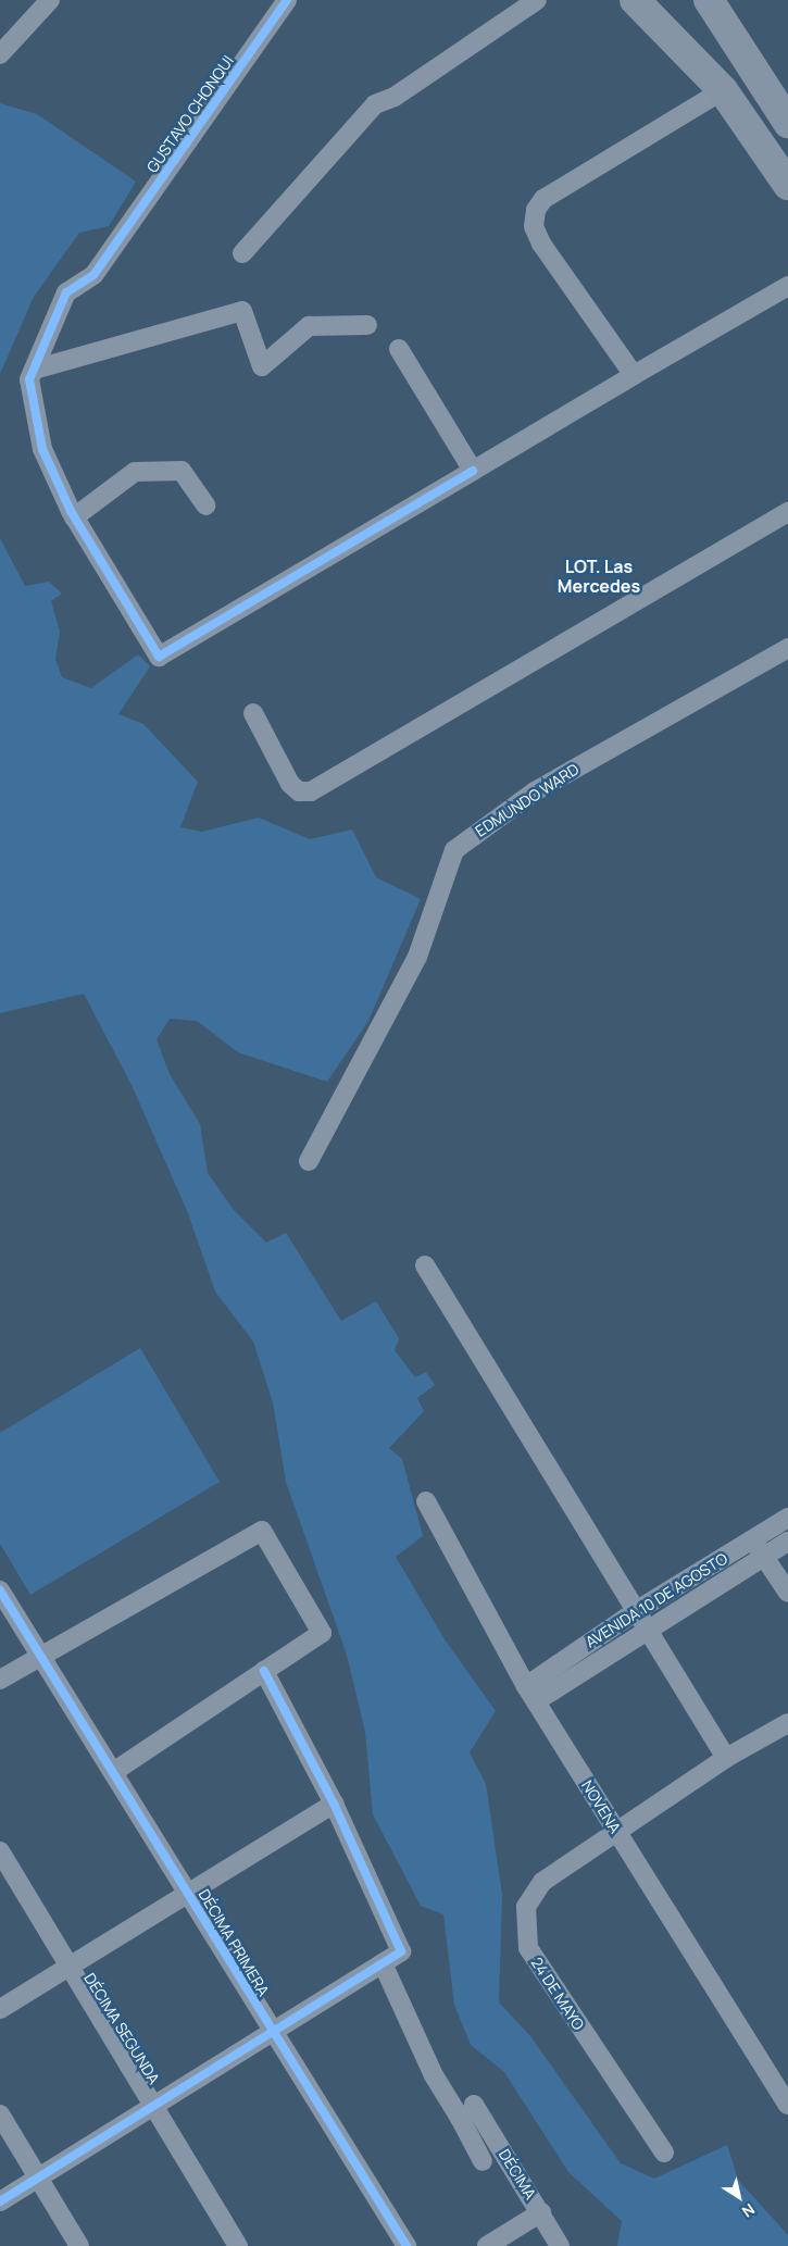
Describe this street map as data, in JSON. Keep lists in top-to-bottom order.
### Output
{
  "streets": {
    "street": [
      "GUSTAVO CHONQUI",
      "EDMUNDO WARD",
      "AVENIDA 10 DE AGOSTO",
      "NOVENA",
      "DÉCIMA PRIMERA",
      "24 DE MAYO",
      "DÉCIMA SEGUNDA",
      "DÉCIMA"
    ]
  },
  "crossings": [
    ["AVENIDA 10 DE AGOSTO", "NOVENA"],
    ["NOVENA", "24 DE MAYO"]
  ],
  "districts": ["LOT. Las Mercedes"],
  "north": "bottom right"
}
